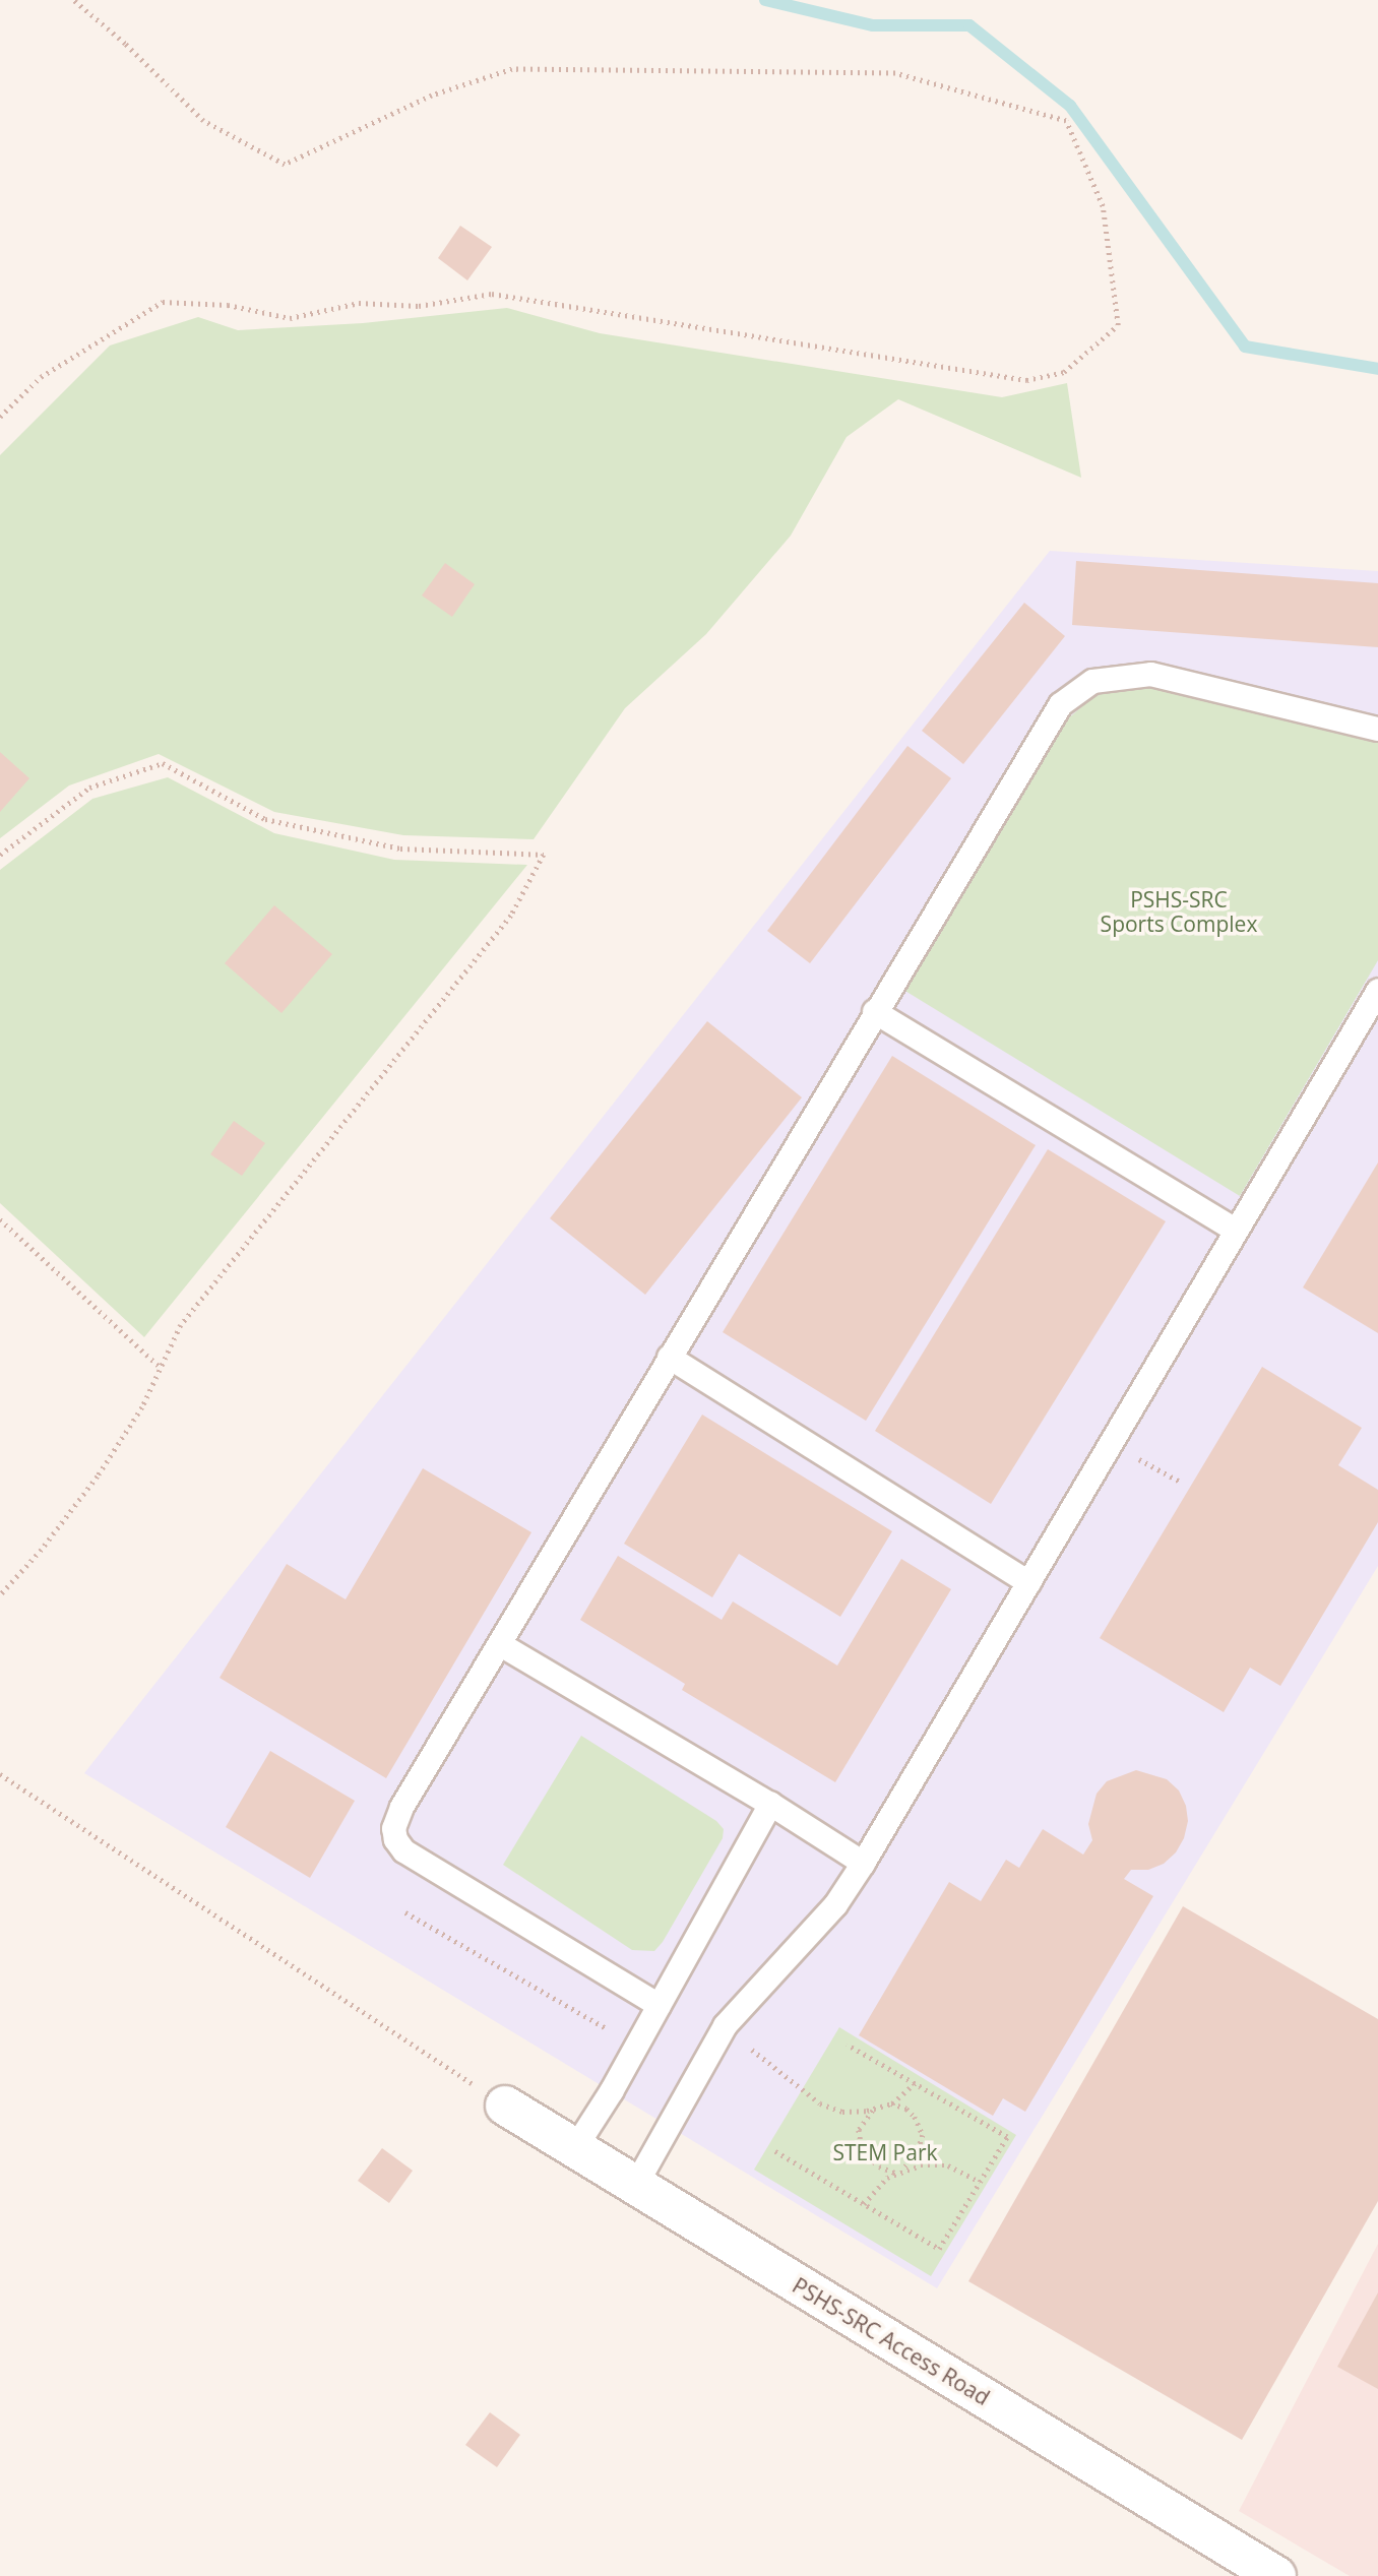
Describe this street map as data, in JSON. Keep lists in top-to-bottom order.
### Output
{
  "streets": {
    "street": ["PSHS-SRC Access Road"]
  },
  "parks": ["PSHS-SRC Sports Complex", "STEM Park"]
}
